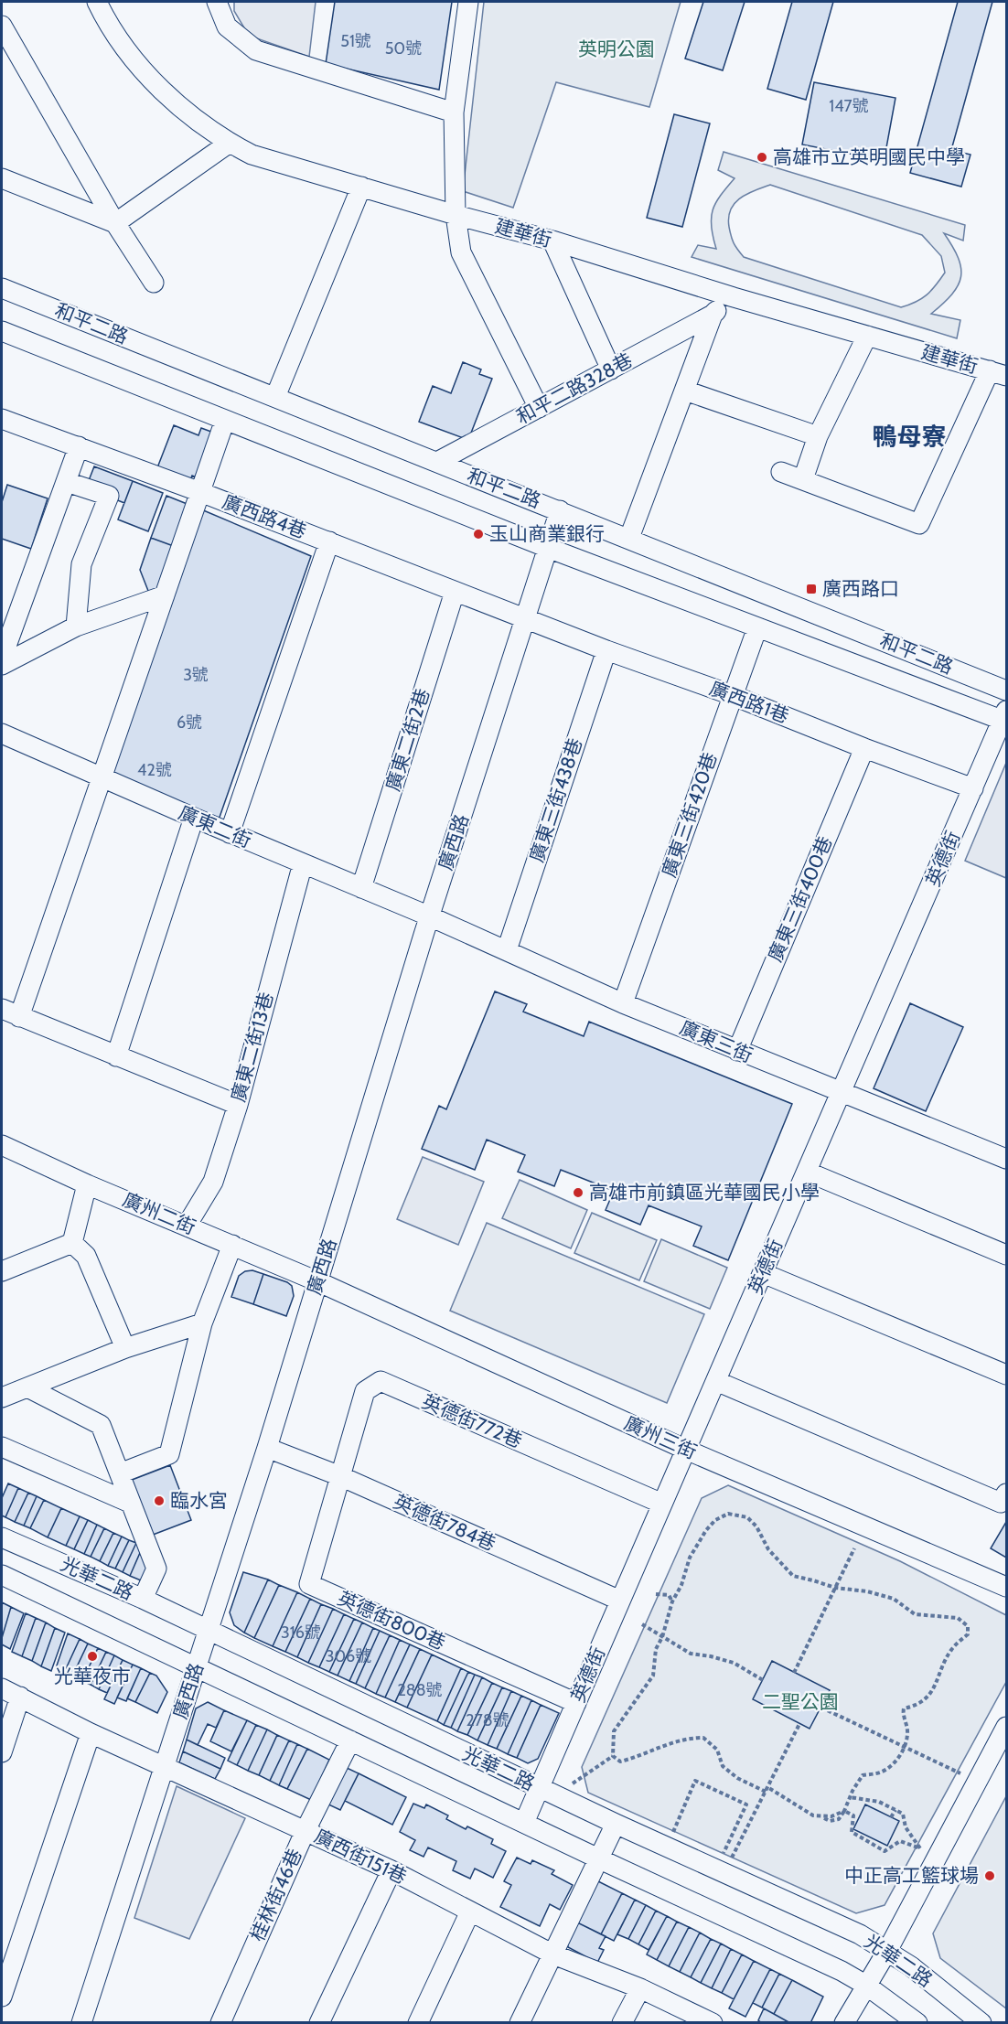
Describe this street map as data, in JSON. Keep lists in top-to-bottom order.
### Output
{
  "streets": {
    "street": [
      "建華街",
      "和平二路",
      "和平二路328巷",
      "廣西路4巷",
      "廣西路1巷",
      "廣東二街2巷",
      "廣東三街438巷",
      "廣東三街420巷",
      "廣東二街",
      "廣西路",
      "英德街",
      "廣東三街400巷",
      "廣東三街",
      "廣東二街13巷",
      "廣州二街",
      "英德街772巷",
      "廣州三街",
      "英德街784巷",
      "光華二路",
      "英德街800巷",
      "廣西街151巷",
      "桂林街46巷"
    ]
  },
  "crossings": [
    ["建華街", "和平二路328巷"],
    ["和平二路", "和平二路328巷"],
    ["和平二路", "廣東三街420巷"],
    ["和平二路", "廣西路"],
    ["和平二路", "英德街"],
    ["廣西路4巷", "廣西路1巷"],
    ["廣西路4巷", "廣東二街2巷"],
    ["廣西路4巷", "廣西路"],
    ["廣西路1巷", "廣東三街438巷"],
    ["廣西路1巷", "廣東三街420巷"],
    ["廣西路1巷", "廣西路"],
    ["廣西路1巷", "英德街"],
    ["廣西路1巷", "廣東三街400巷"],
    ["廣東二街2巷", "廣東二街"],
    ["廣東三街438巷", "廣東三街"],
    ["廣東三街420巷", "廣東三街"],
    ["廣東二街", "廣西路"],
    ["廣東二街", "廣東三街"],
    ["廣東二街", "廣東二街13巷"],
    ["廣西路", "廣東三街"],
    ["廣西路", "廣州二街"],
    ["廣西路", "廣州三街"],
    ["廣西路", "英德街784巷"],
    ["廣西路", "光華二路"],
    ["廣西路", "廣西街151巷"],
    ["英德街", "廣東三街"],
    ["英德街", "英德街772巷"],
    ["英德街", "廣州三街"],
    ["英德街", "英德街784巷"],
    ["英德街", "光華二路"],
    ["英德街", "英德街800巷"],
    ["廣東三街400巷", "廣東三街"],
    ["廣東二街13巷", "廣州二街"],
    ["廣州二街", "廣州三街"],
    ["英德街772巷", "英德街784巷"],
    ["英德街772巷", "英德街800巷"],
    ["英德街784巷", "英德街800巷"],
    ["光華二路", "桂林街46巷"],
    ["廣西街151巷", "桂林街46巷"]
  ],
  "districts": ["鴨母寮"],
  "parks": ["英明公園", "二聖公園"],
  "places": {
    "other": [
      "高雄市立英明國民中學",
      "玉山商業銀行",
      "高雄市前鎮區光華國民小學",
      "臨水宮",
      "光華夜市",
      "中正高工籃球場"
    ],
    "transit": ["廣西路口"]
  },
  "house_numbers": [
    "51號",
    "50號",
    "147號",
    "3號",
    "6號",
    "42號",
    "316號",
    "306號",
    "288號",
    "278號"
  ]
}
